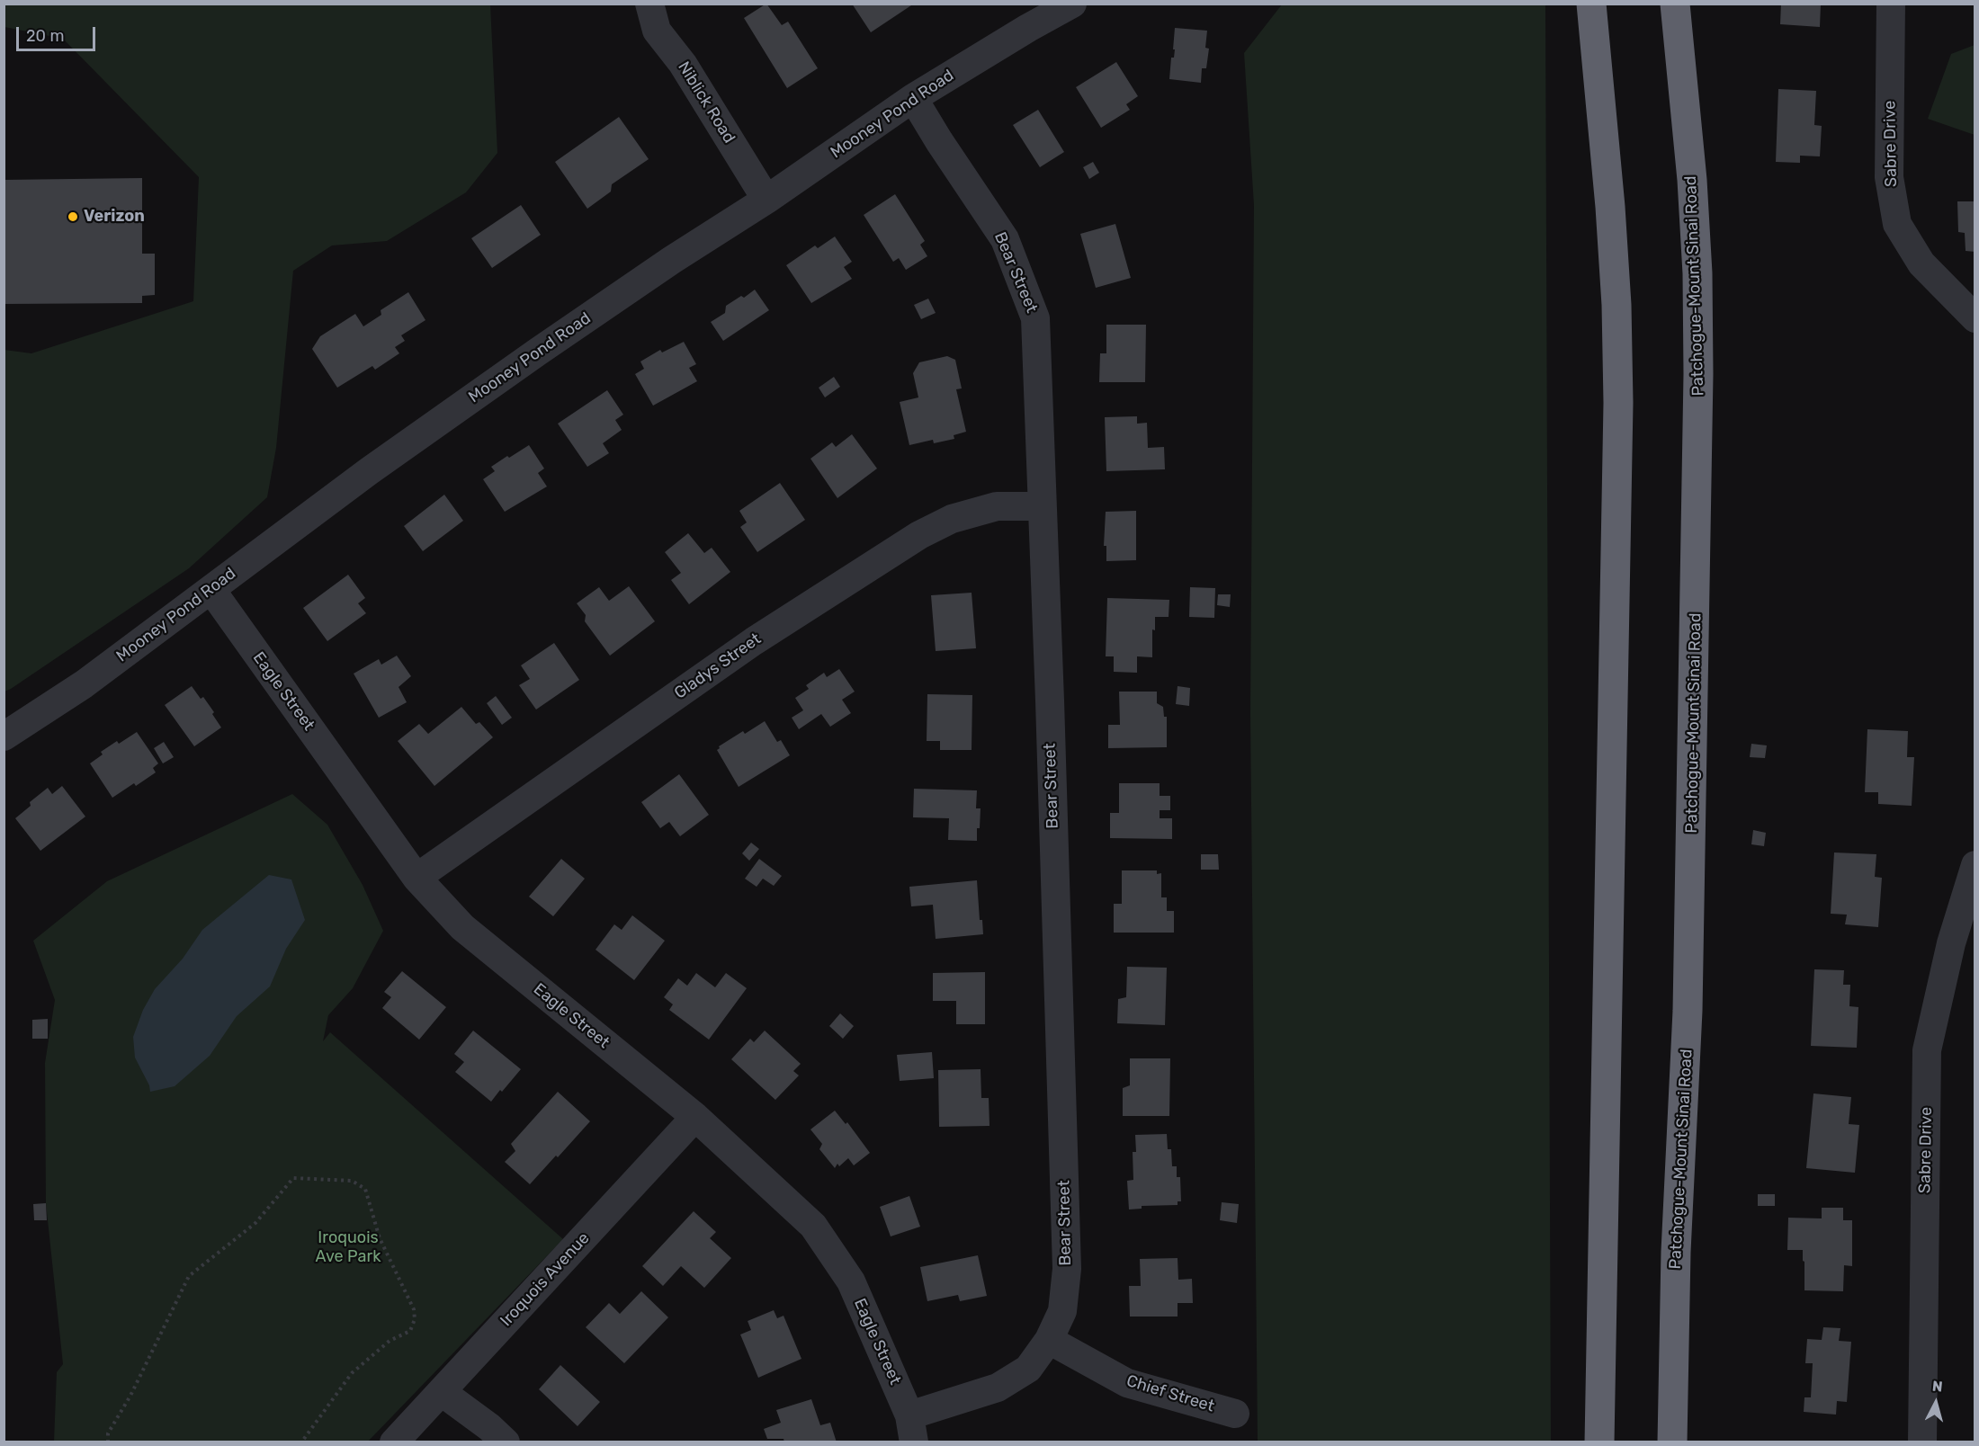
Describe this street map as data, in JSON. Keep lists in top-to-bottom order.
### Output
{
  "streets": {
    "highway": ["Patchogue-Mount Sinai Road"],
    "street": [
      "Niblick Road",
      "Mooney Pond Road",
      "Sabre Drive",
      "Bear Street",
      "Gladys Street",
      "Eagle Street",
      "Iroquois Avenue",
      "Chief Street"
    ]
  },
  "crossings": [
    ["Niblick Road", "Mooney Pond Road"],
    ["Mooney Pond Road", "Bear Street"],
    ["Mooney Pond Road", "Eagle Street"],
    ["Bear Street", "Gladys Street"],
    ["Bear Street", "Eagle Street"],
    ["Bear Street", "Chief Street"],
    ["Gladys Street", "Eagle Street"],
    ["Eagle Street", "Iroquois Avenue"]
  ],
  "parks": ["Iroquois Ave Park"],
  "places": ["Verizon"],
  "scale_bar": "20 m",
  "north": "top"
}
